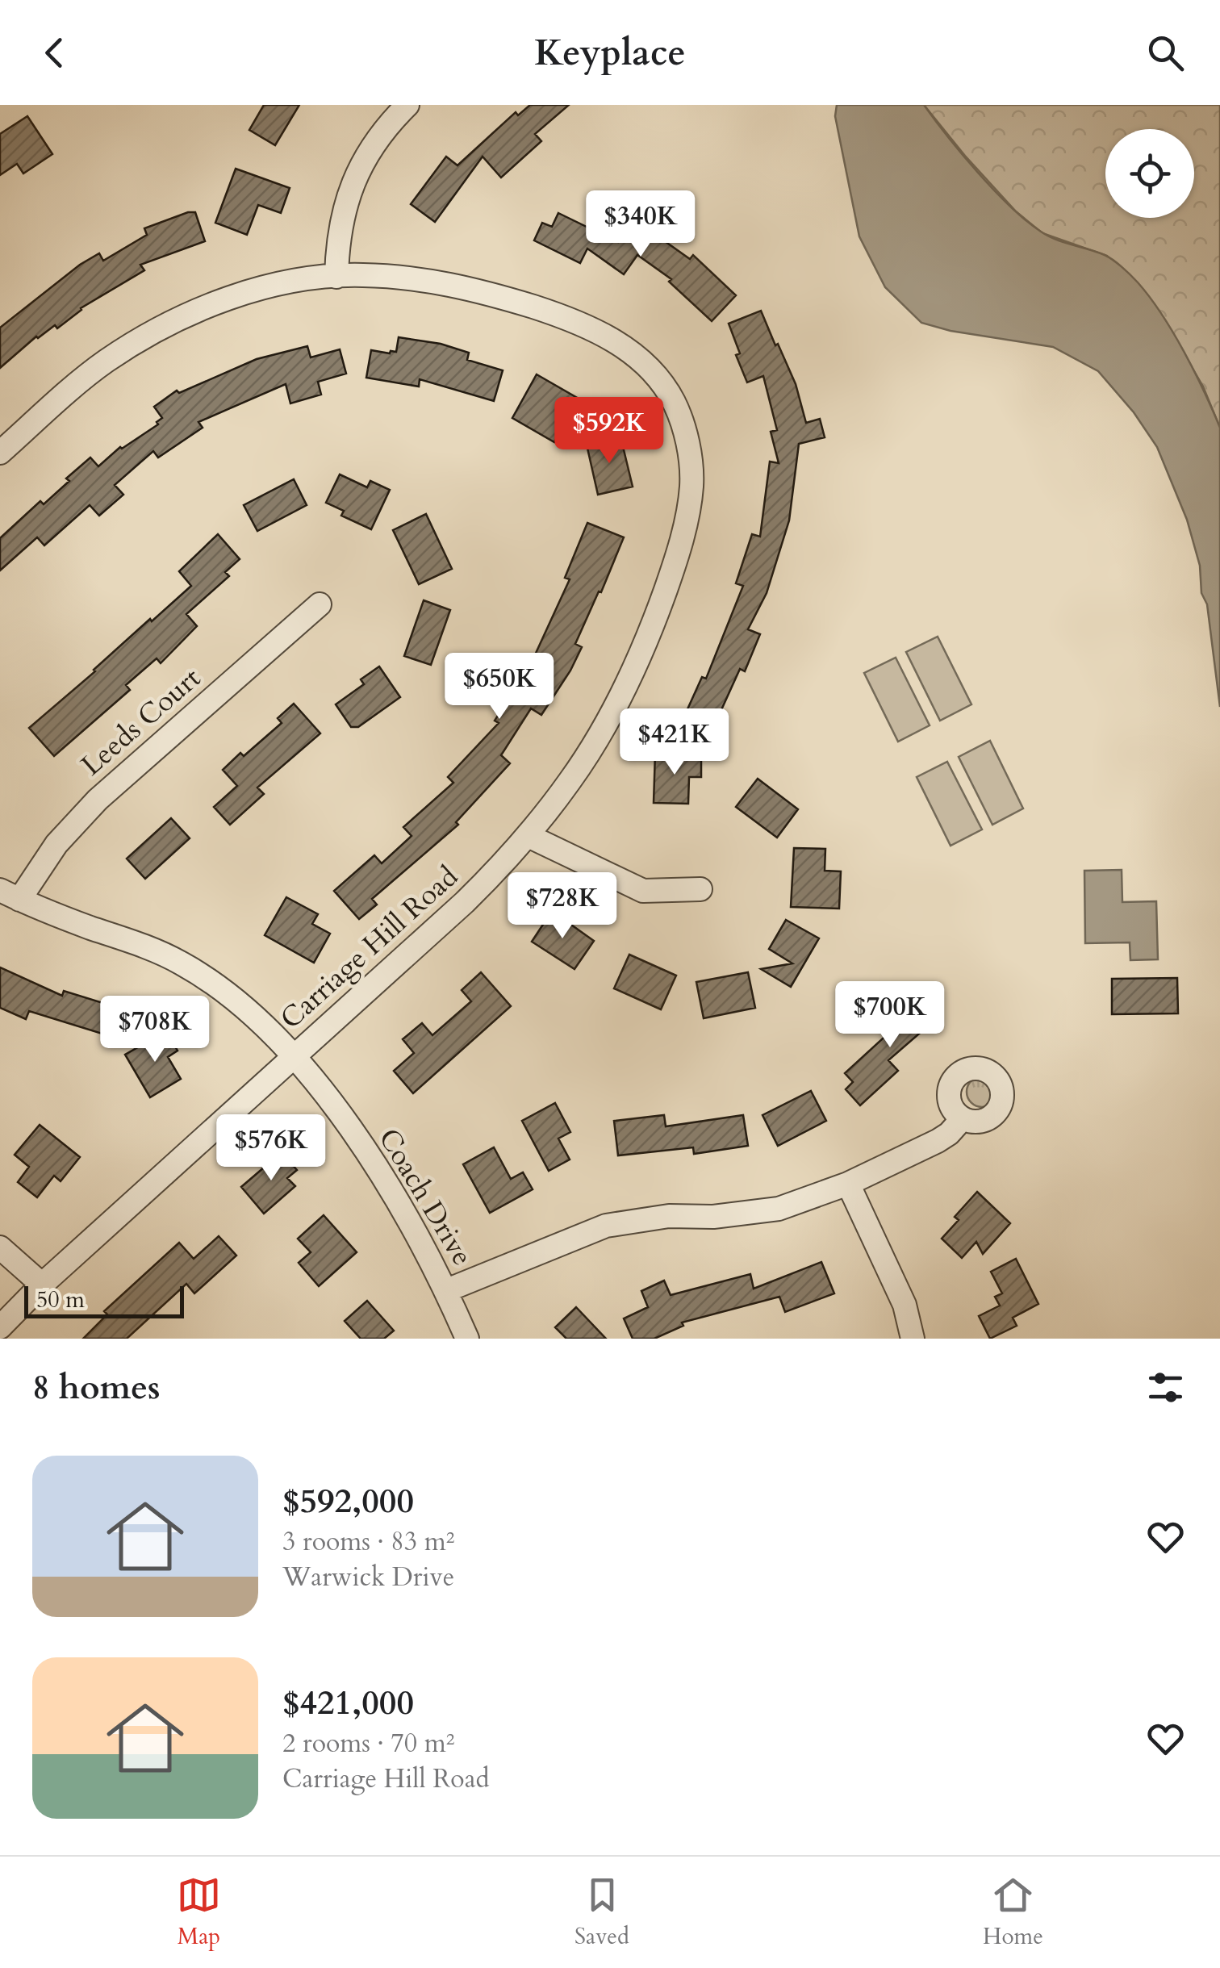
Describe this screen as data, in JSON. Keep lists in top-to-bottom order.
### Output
{
  "streets": {
    "street": ["Leeds Court", "Carriage Hill Road", "Coach Drive"]
  },
  "crossings": [
    ["Leeds Court", "Coach Drive"],
    ["Carriage Hill Road", "Coach Drive"]
  ],
  "scale_bar": "50 m",
  "page": {
    "header": "Keyplace",
    "price": [
      "$340K",
      "$592K",
      "$650K",
      "$421K",
      "$728K",
      "$700K",
      "$708K",
      "$576K"
    ],
    "scale": "50 m",
    "heading": "8 homes",
    "list": [
      {
        "name": "$592,000",
        "note": "3 rooms · 83 m² · Warwick Drive"
      },
      {
        "name": "$421,000",
        "note": "2 rooms · 70 m² · Carriage Hill Road"
      }
    ],
    "tabs": ["Map", "Saved", "Home"]
  }
}
